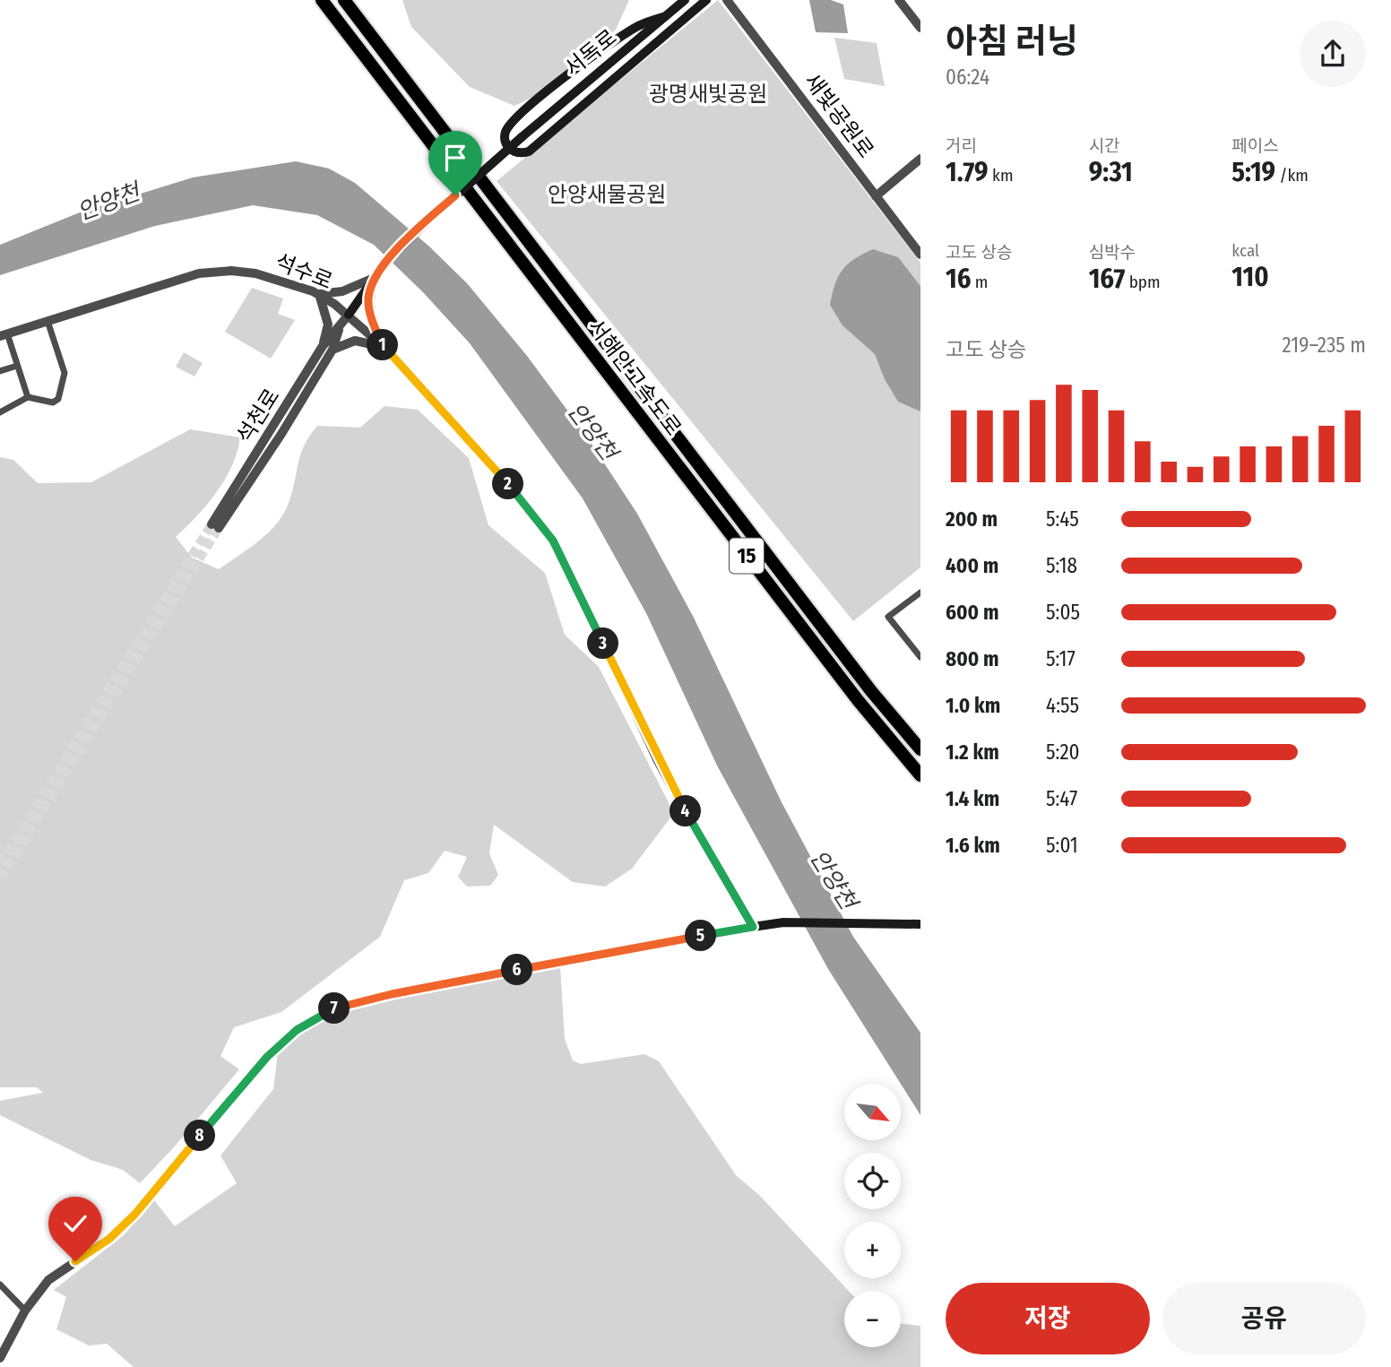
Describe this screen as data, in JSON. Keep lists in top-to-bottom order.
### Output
{
  "streets": {
    "highway": ["서해안고속도로", "15"],
    "main road": ["서독로", "석천로"],
    "street": ["새빛공원로", "석수로"]
  },
  "crossings": [
    ["서독로", "석천로"],
    ["석수로", "석천로"]
  ],
  "water": ["안양천"],
  "parks": ["광명새빛공원", "안양새물공원"],
  "north": "bottom right",
  "page": {
    "heading": ["아침 러닝", "06:24"],
    "stats": [
      ["거리", "1.79 km"],
      ["시간", "9:31"],
      ["페이스", "5:19 /km"],
      ["고도 상승", "16 m"],
      ["심박수", "167 bpm"],
      ["kcal", "110"]
    ],
    "chart": ["고도 상승", "219–235 m"],
    "pins": [
      "1",
      "2",
      "3",
      "4",
      "5",
      "6",
      "7",
      "8"
    ],
    "list": [
      {
        "name": "200 m",
        "note": "5:45"
      },
      {
        "name": "400 m",
        "note": "5:18"
      },
      {
        "name": "600 m",
        "note": "5:05"
      },
      {
        "name": "800 m",
        "note": "5:17"
      },
      {
        "name": "1.0 km",
        "note": "4:55"
      },
      {
        "name": "1.2 km",
        "note": "5:20"
      },
      {
        "name": "1.4 km",
        "note": "5:47"
      },
      {
        "name": "1.6 km",
        "note": "5:01"
      }
    ],
    "map_buttons": ["+", "−"],
    "buttons": ["저장", "공유"]
  }
}
